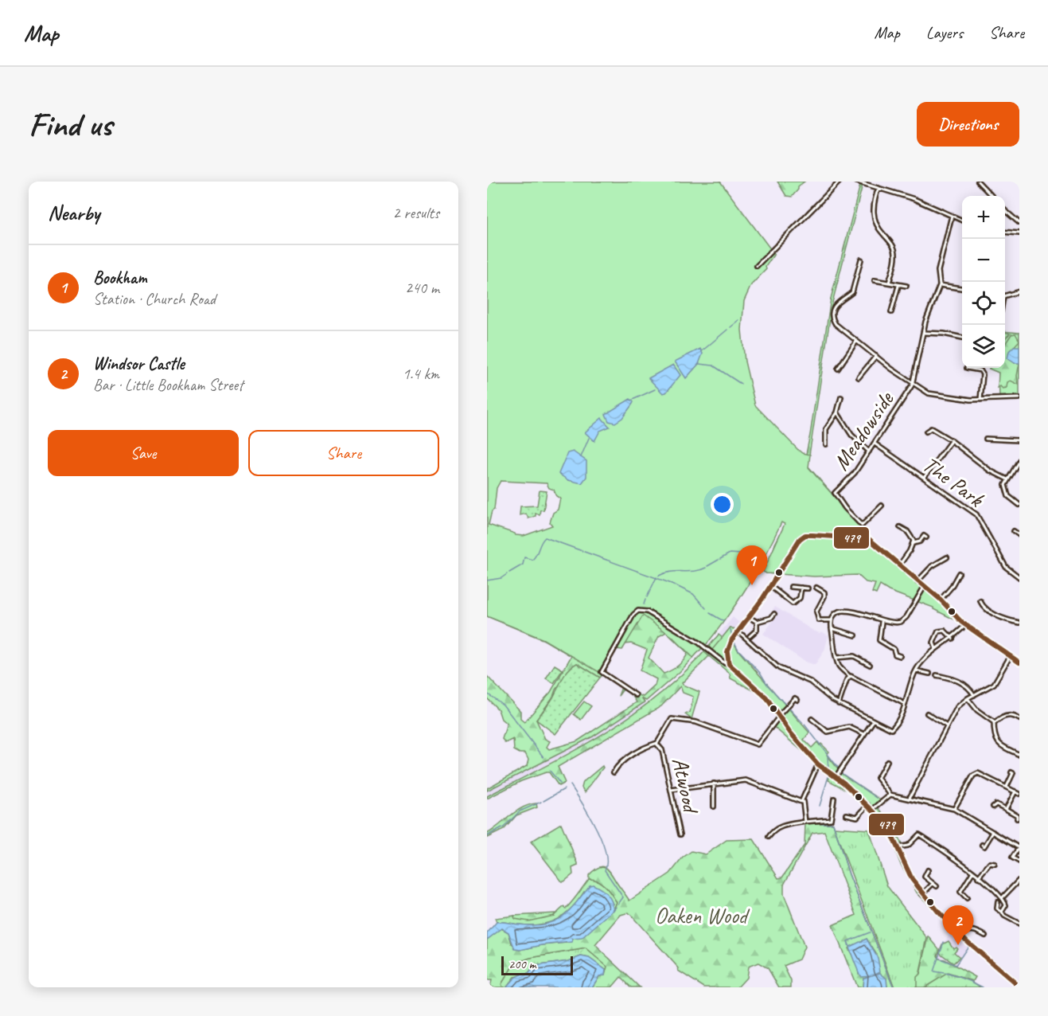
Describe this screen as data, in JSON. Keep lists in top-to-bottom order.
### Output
{
  "streets": {
    "street": ["Meadowside", "The Park", "Atwood"]
  },
  "crossings": [
    ["Meadowside", "The Park"]
  ],
  "parks": ["Oaken Wood"],
  "lines": ["transit line 479"],
  "scale_bar": "200 m",
  "page": {
    "header": "Map",
    "nav": ["Map", "Layers", "Share"],
    "buttons": [
      "Directions",
      ["Save", "Share"]
    ],
    "title": "Find us",
    "heading": ["Nearby", "2 results"],
    "map_buttons": ["+", "−"],
    "list": [
      {
        "mark": "1",
        "name": "Bookham",
        "note": "Station · Church Road",
        "value": "240 m"
      },
      {
        "mark": "2",
        "name": "Windsor Castle",
        "note": "Bar · Little Bookham Street",
        "value": "1.4 km"
      }
    ],
    "pins": ["1", "2"],
    "scale": "200 m"
  }
}
